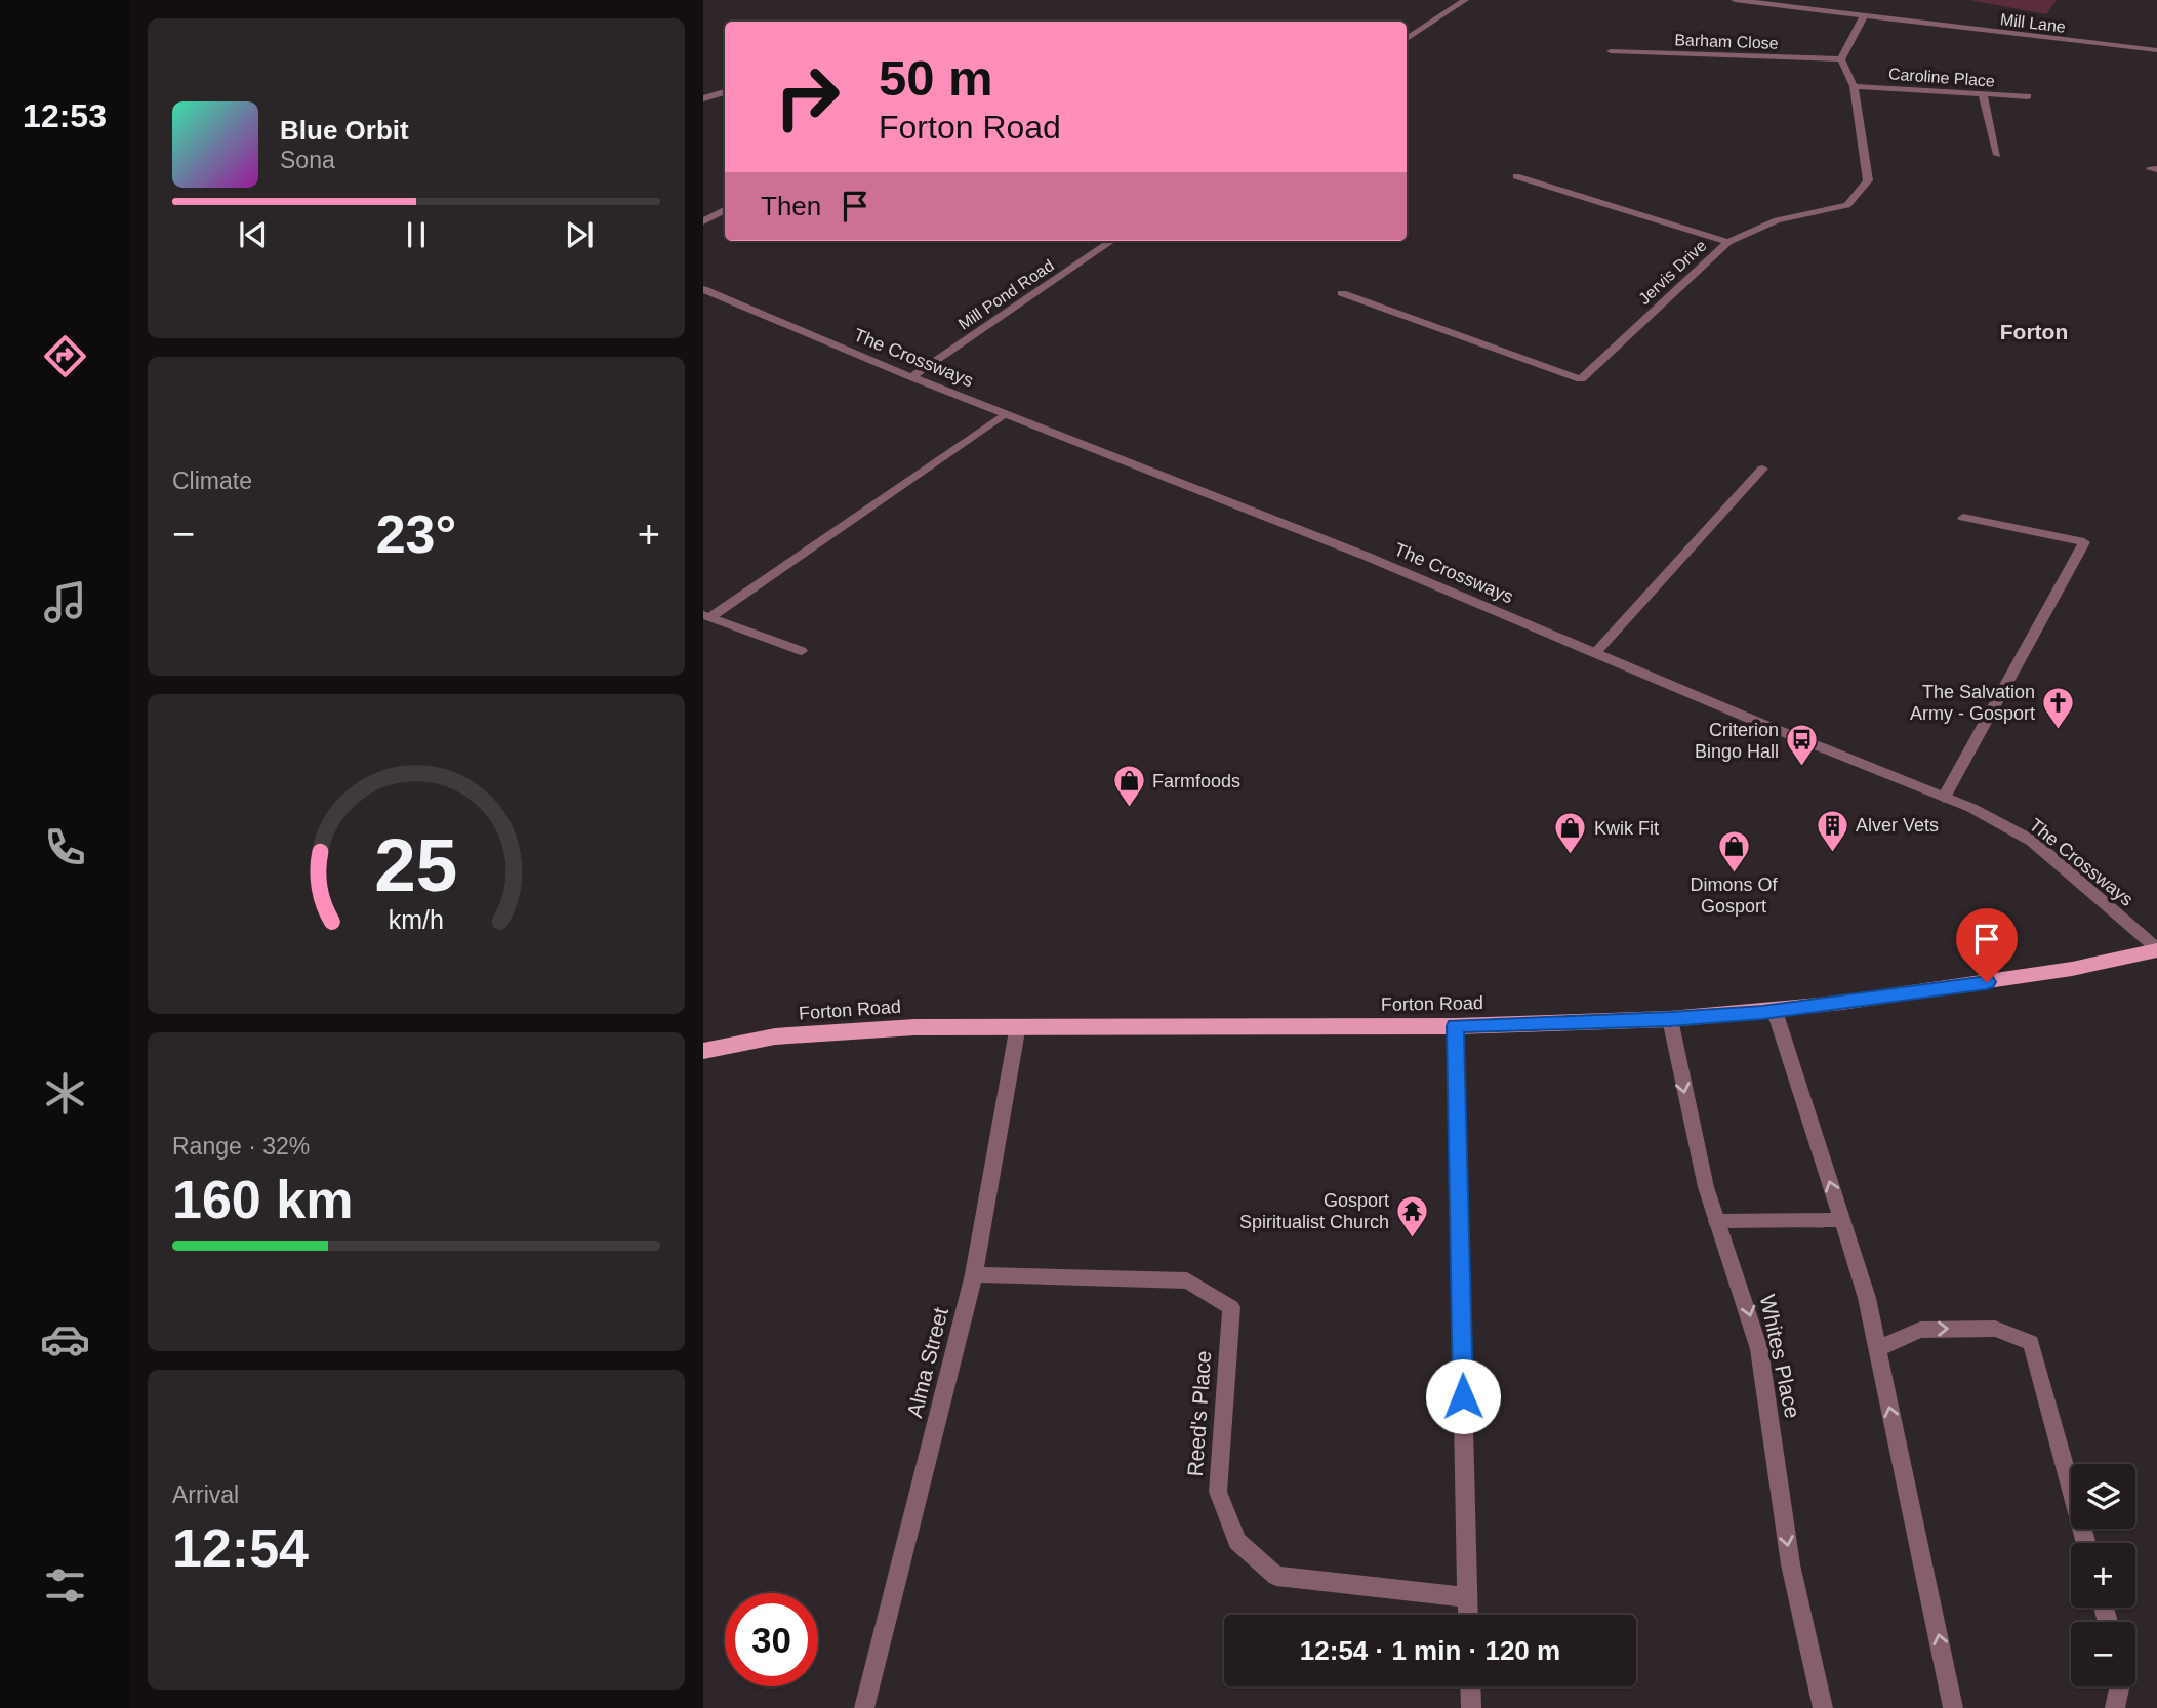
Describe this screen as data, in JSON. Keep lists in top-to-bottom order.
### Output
{
  "streets": {
    "main road": ["Forton Road"],
    "street": [
      "Mill Lane",
      "Barham Close",
      "Caroline Place",
      "Jervis Drive",
      "Mill Pond Road",
      "The Crossways",
      "Whites Place",
      "Alma Street",
      "Reed's Place"
    ]
  },
  "crossings": [
    ["Barham Close", "Jervis Drive"],
    ["Caroline Place", "Jervis Drive"],
    ["Mill Pond Road", "The Crossways"],
    ["The Crossways", "Forton Road"],
    ["Forton Road", "Whites Place"],
    ["Forton Road", "Alma Street"],
    ["Alma Street", "Reed's Place"]
  ],
  "districts": ["Forton"],
  "places": {
    "church": ["The Salvation Army - Gosport"],
    "bus stop": ["Criterion Bingo Hall"],
    "shop": ["Farmfoods", "Kwik Fit", "Dimons Of Gosport"],
    "building": ["Alver Vets"],
    "temple": ["Gosport Spiritualist Church"]
  },
  "page": {
    "tabs": "12:53",
    "turn": ["50 m", "Forton Road"],
    "song": ["Blue Orbit", "Sona"],
    "then": "Then",
    "tile": [
      "Climate",
      ["Range · 32%", "160 km"],
      ["Arrival", "12:54"]
    ],
    "heat": ["−", "23°", "+"],
    "map_buttons": ["+", "−"],
    "limit": "30",
    "trip": "12:54 · 1 min · 120 m",
    "gauge": ["25", "km/h"]
  }
}
